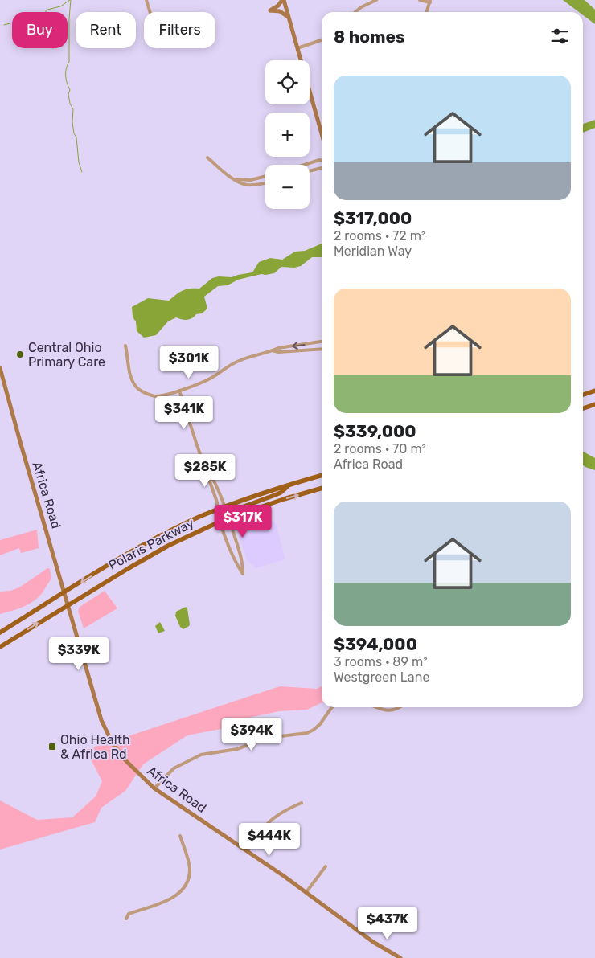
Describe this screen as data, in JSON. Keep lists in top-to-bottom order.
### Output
{
  "streets": {
    "main road": ["Polaris Parkway"],
    "street": ["Africa Road"]
  },
  "crossings": [
    ["Africa Road", "Polaris Parkway"]
  ],
  "places": {
    "other": ["Central Ohio Primary Care"],
    "transit": ["Ohio Health & Africa Rd"]
  },
  "page": {
    "chip": ["Buy", "Rent", "Filters"],
    "heading": "8 homes",
    "map_buttons": ["+", "−"],
    "list": [
      {
        "name": "$317,000",
        "note": "2 rooms · 72 m² · Meridian Way"
      },
      {
        "name": "$339,000",
        "note": "2 rooms · 70 m² · Africa Road"
      },
      {
        "name": "$394,000",
        "note": "3 rooms · 89 m² · Westgreen Lane"
      }
    ],
    "price": [
      "$301K",
      "$341K",
      "$285K",
      "$317K",
      "$339K",
      "$394K",
      "$444K",
      "$437K"
    ]
  }
}
